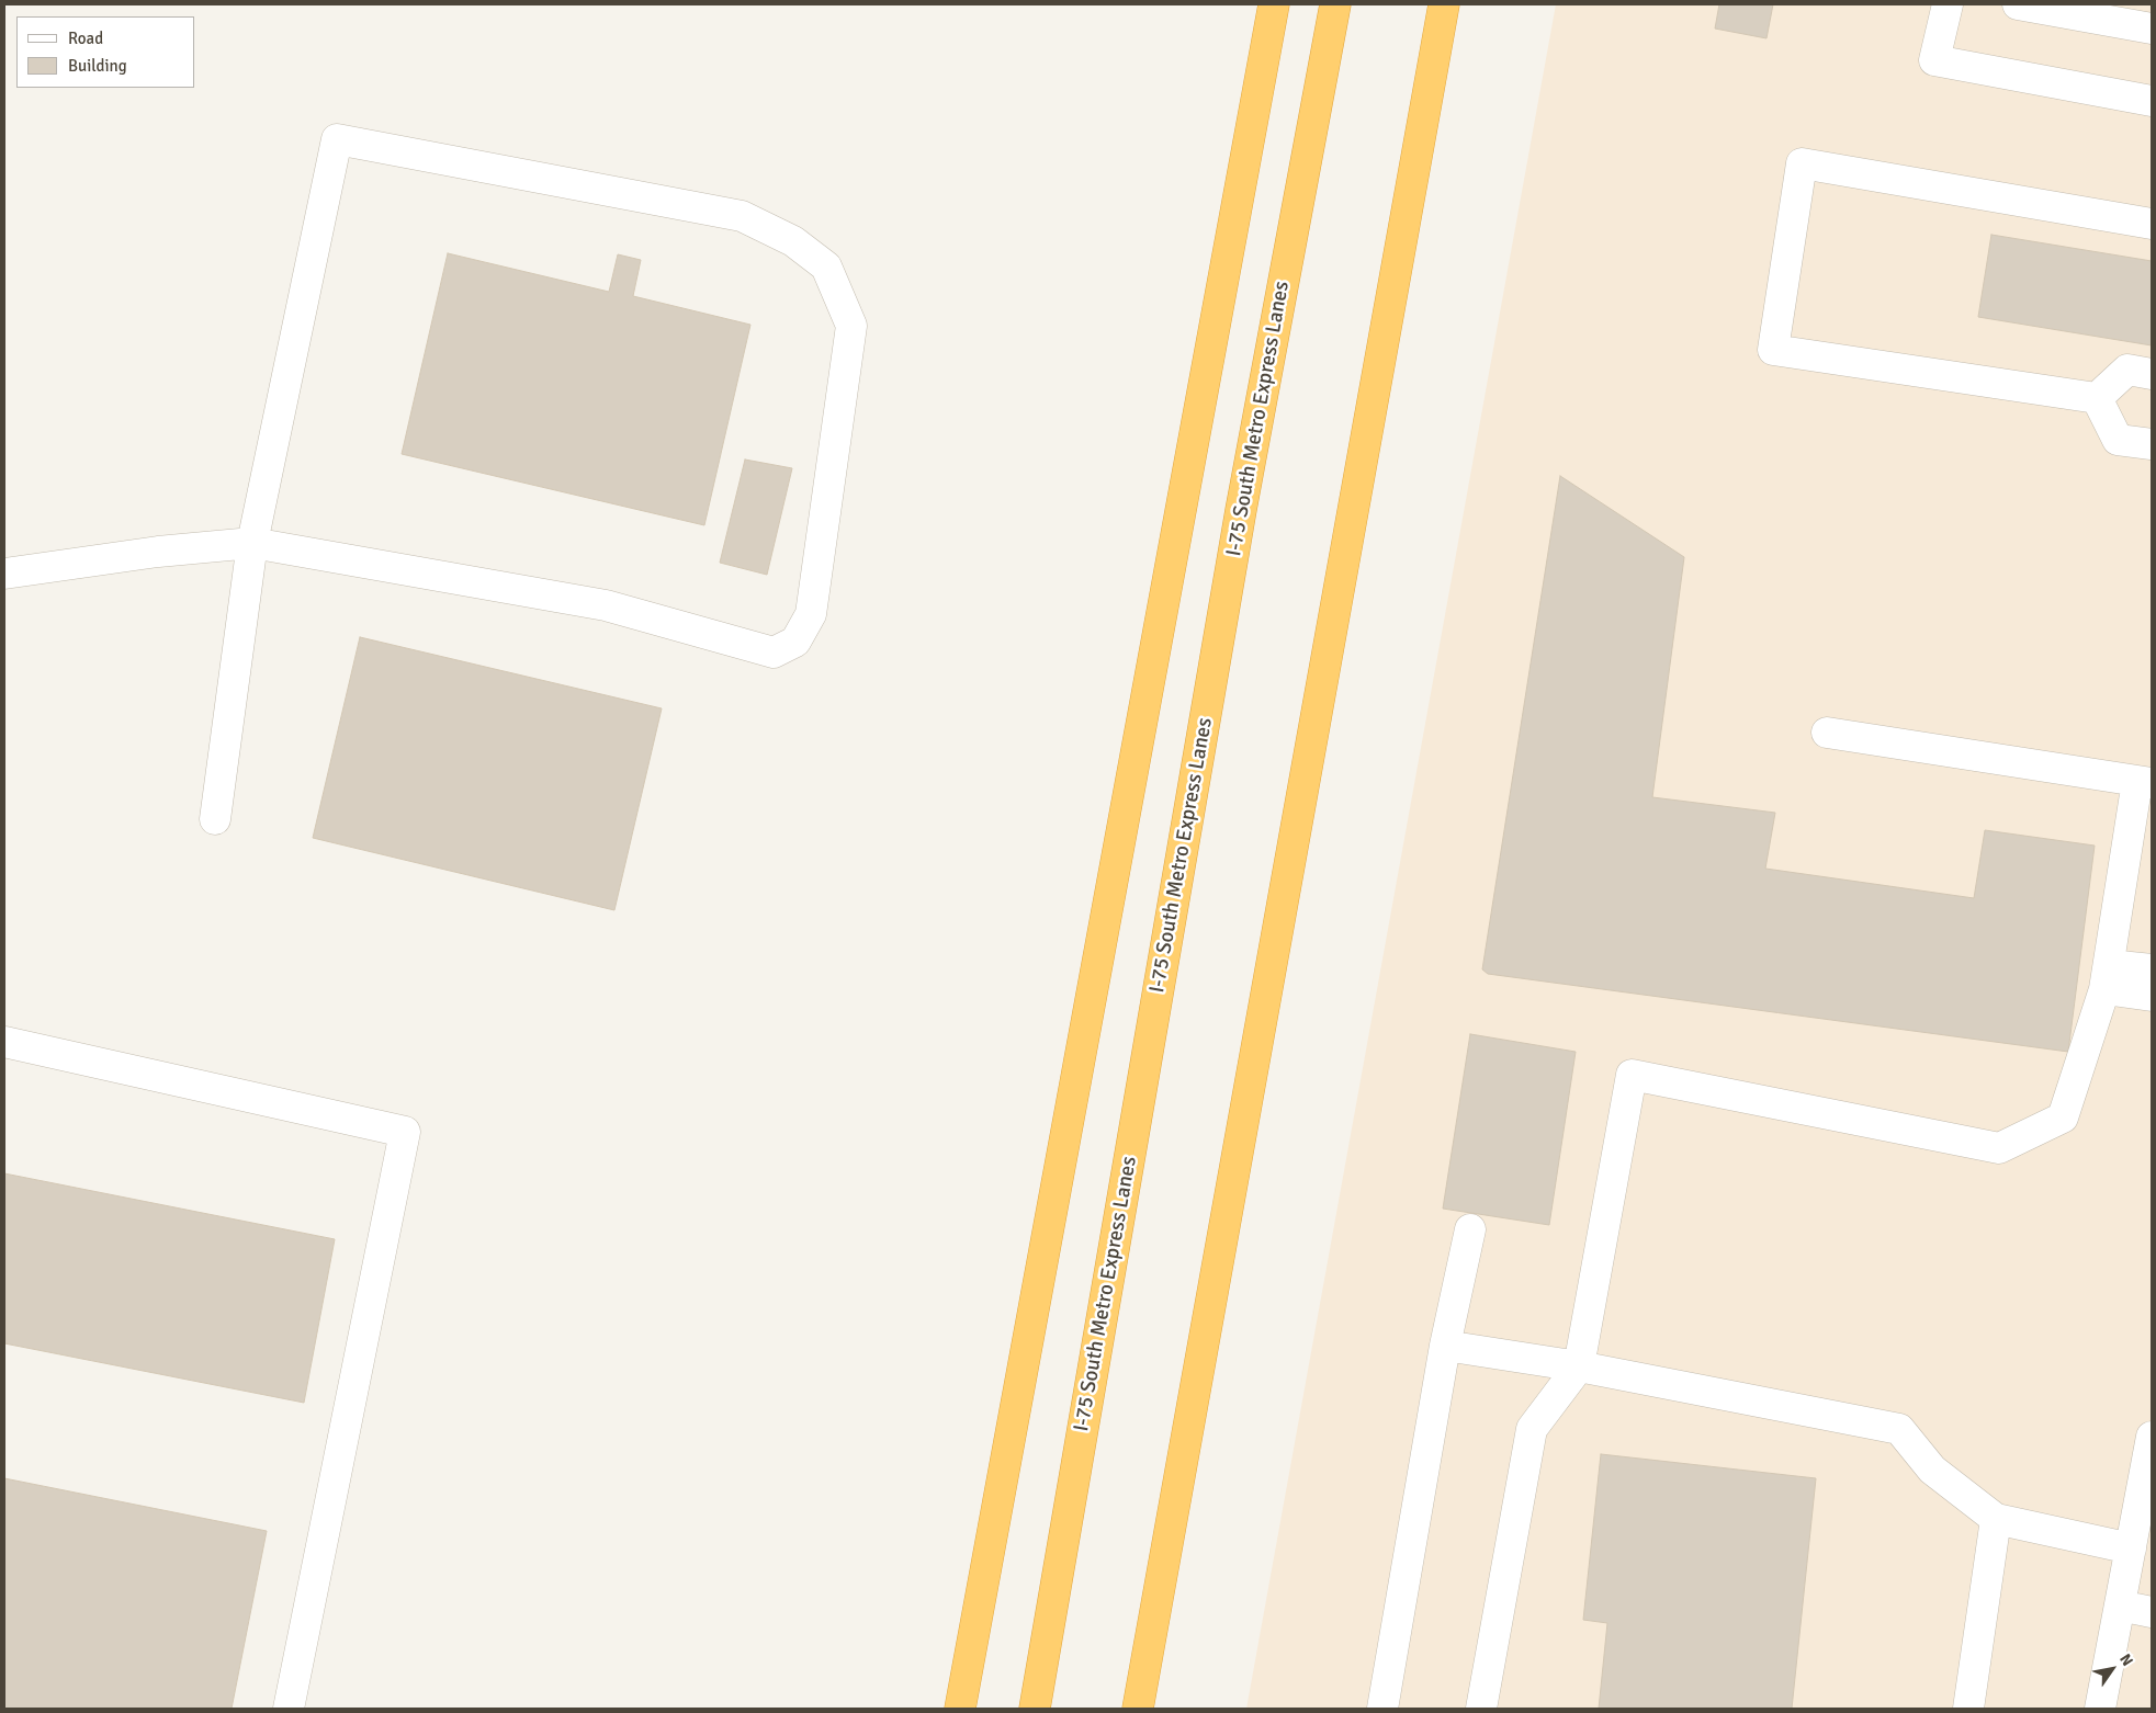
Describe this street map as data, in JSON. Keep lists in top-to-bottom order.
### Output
{
  "streets": {
    "highway": ["I-75 South Metro Express Lanes"]
  },
  "legend": ["Road", "Building"],
  "north": "top right"
}
